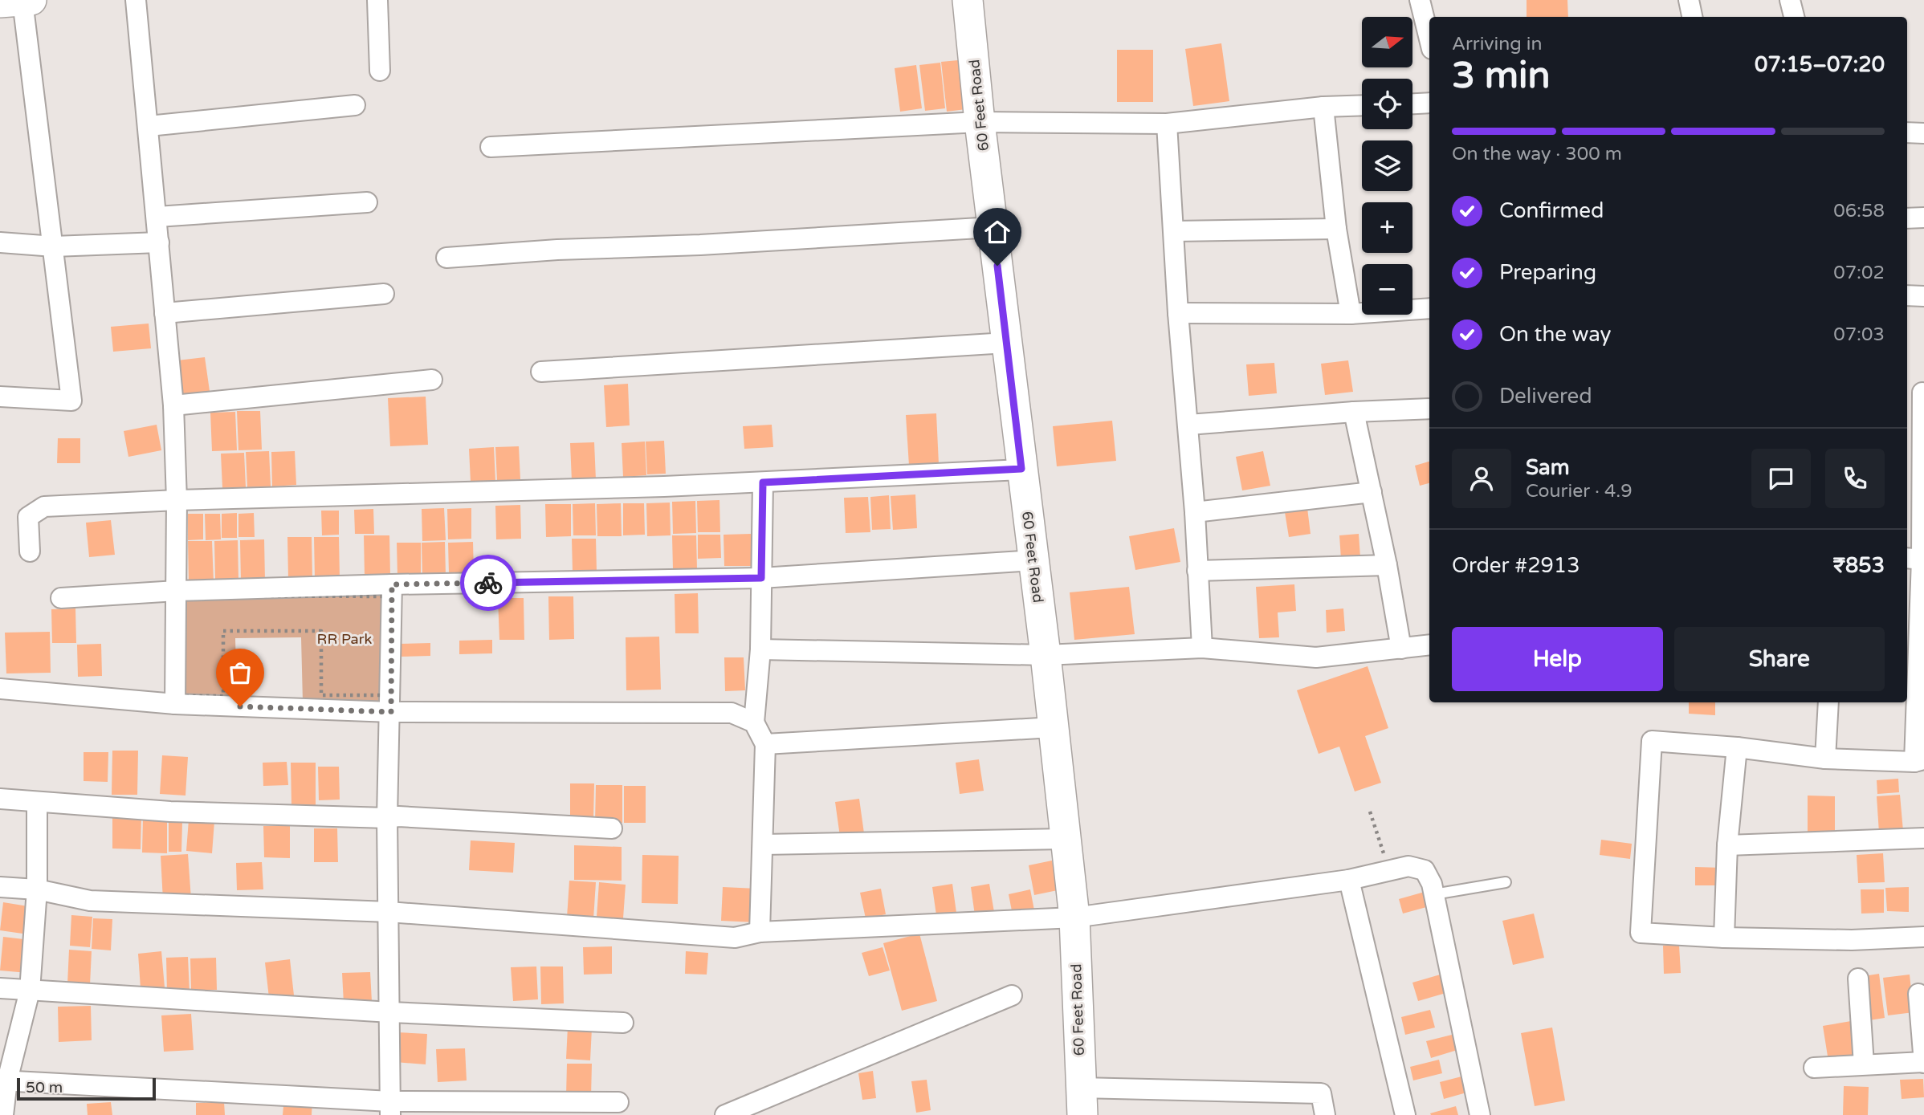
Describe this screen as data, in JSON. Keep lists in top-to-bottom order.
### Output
{
  "streets": {
    "street": ["60 Feet Road"]
  },
  "parks": ["RR Park"],
  "scale_bar": "50 m",
  "north": "right",
  "page": {
    "map_buttons": ["+", "−"],
    "heading": ["3 min", "Arriving in", "07:15–07:20"],
    "panel": [
      "Sam",
      "Courier · 4.9",
      "Order #2913",
      "₹853"
    ],
    "bar": "On the way · 300 m",
    "list": [
      ["Confirmed", "06:58"],
      ["Preparing", "07:02"],
      ["On the way", "07:03"],
      "Delivered"
    ],
    "buttons": ["Help", "Share"],
    "scale": "50 m"
  }
}
